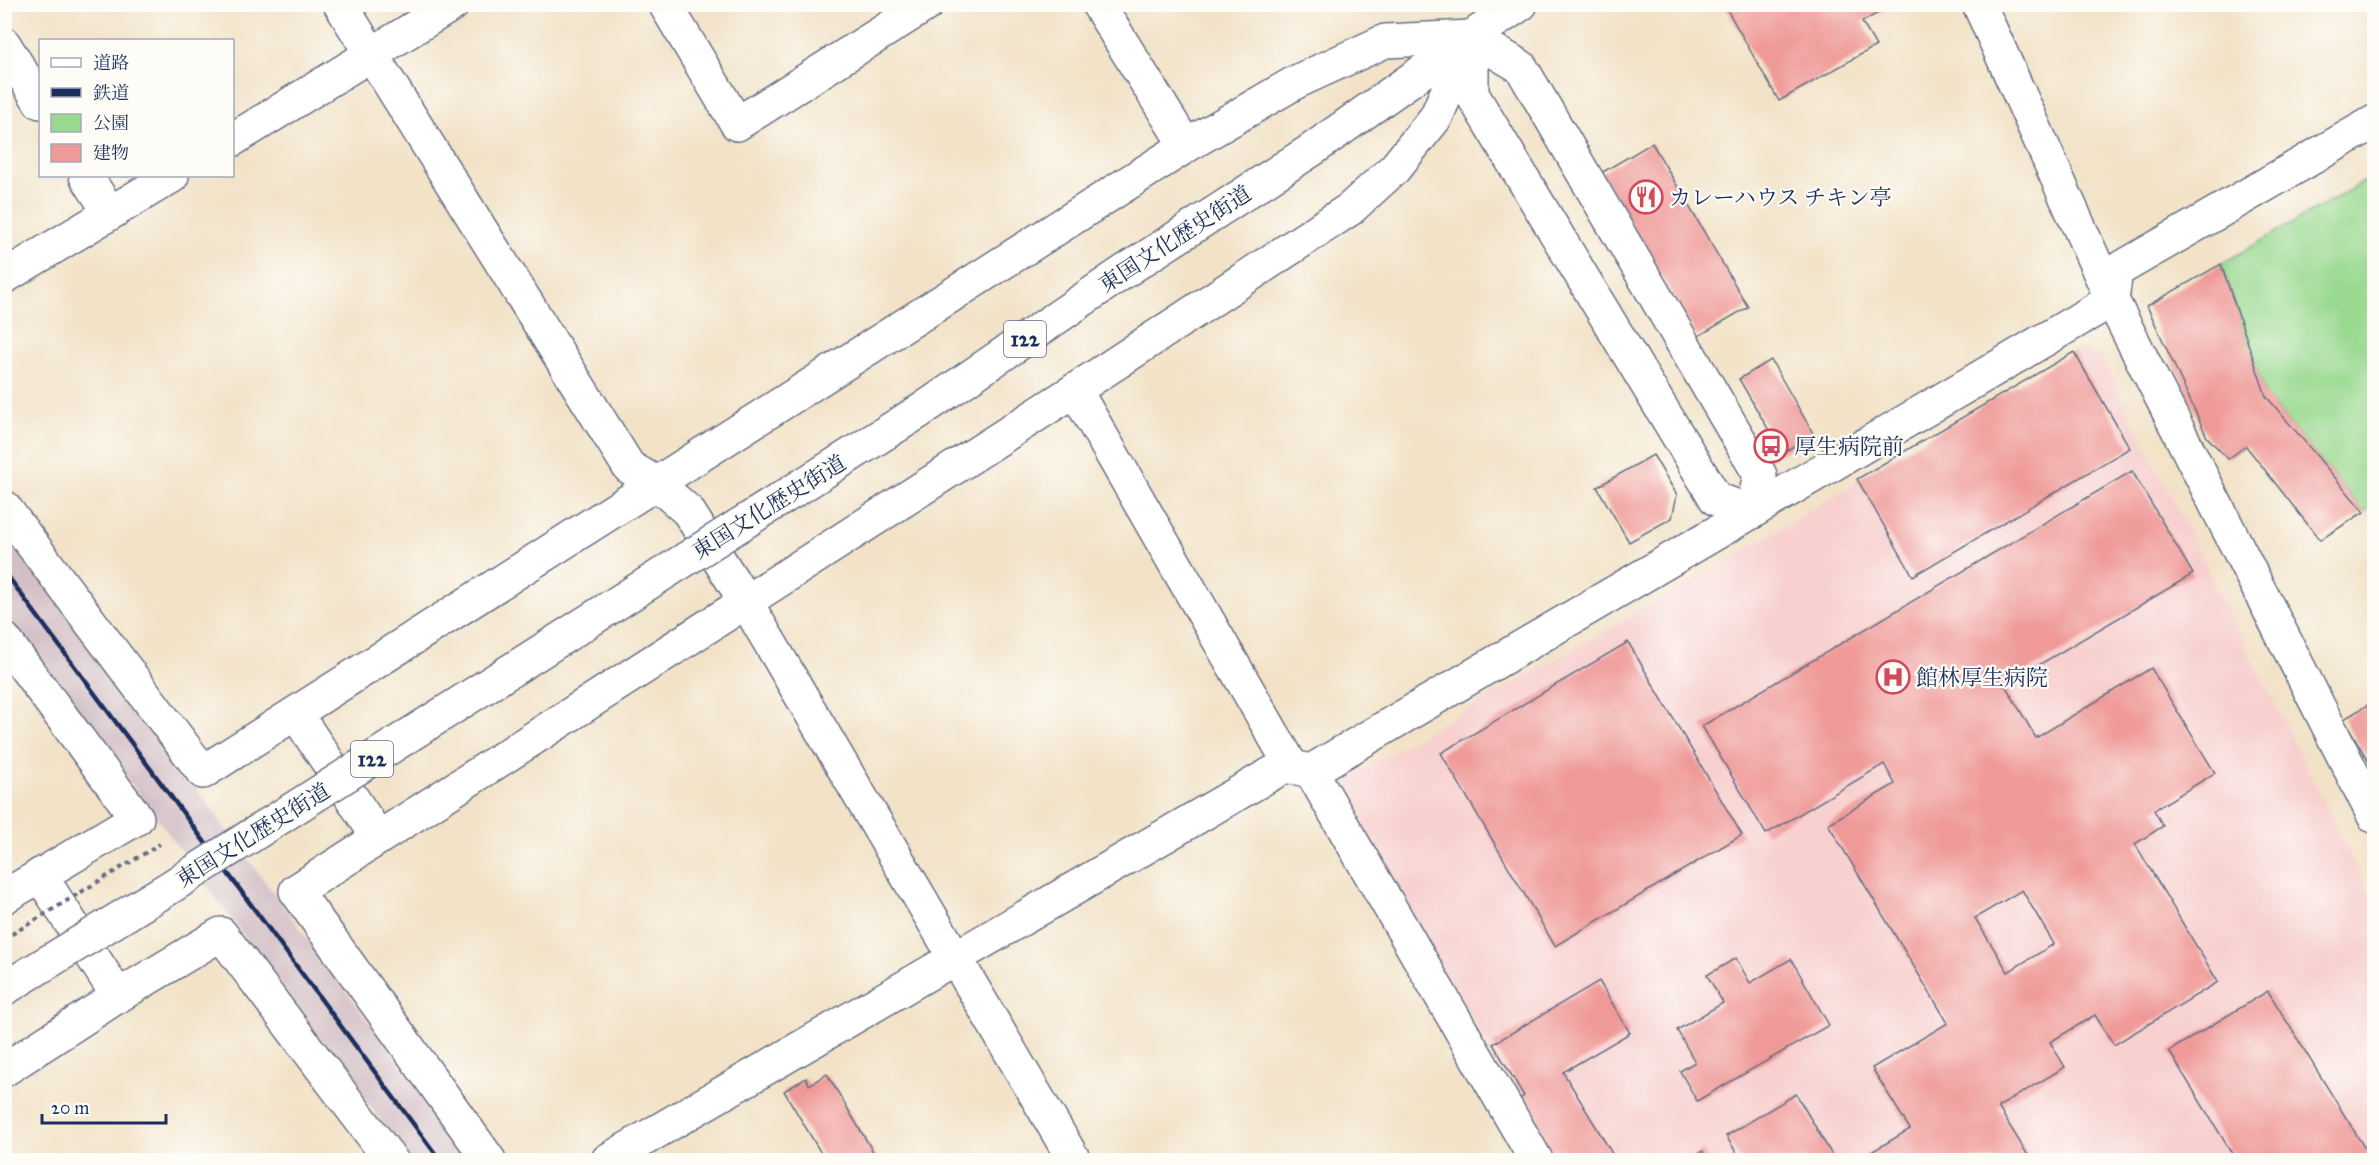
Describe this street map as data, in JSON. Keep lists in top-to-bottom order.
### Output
{
  "streets": {
    "main road": ["東国文化歴史街道", "122"]
  },
  "places": {
    "restaurant": ["カレーハウス チキン亭"],
    "bus stop": ["厚生病院前"],
    "hospital": ["館林厚生病院"]
  },
  "legend": [
    "道路",
    "鉄道",
    "公園",
    "建物"
  ],
  "scale_bar": "20 m"
}
